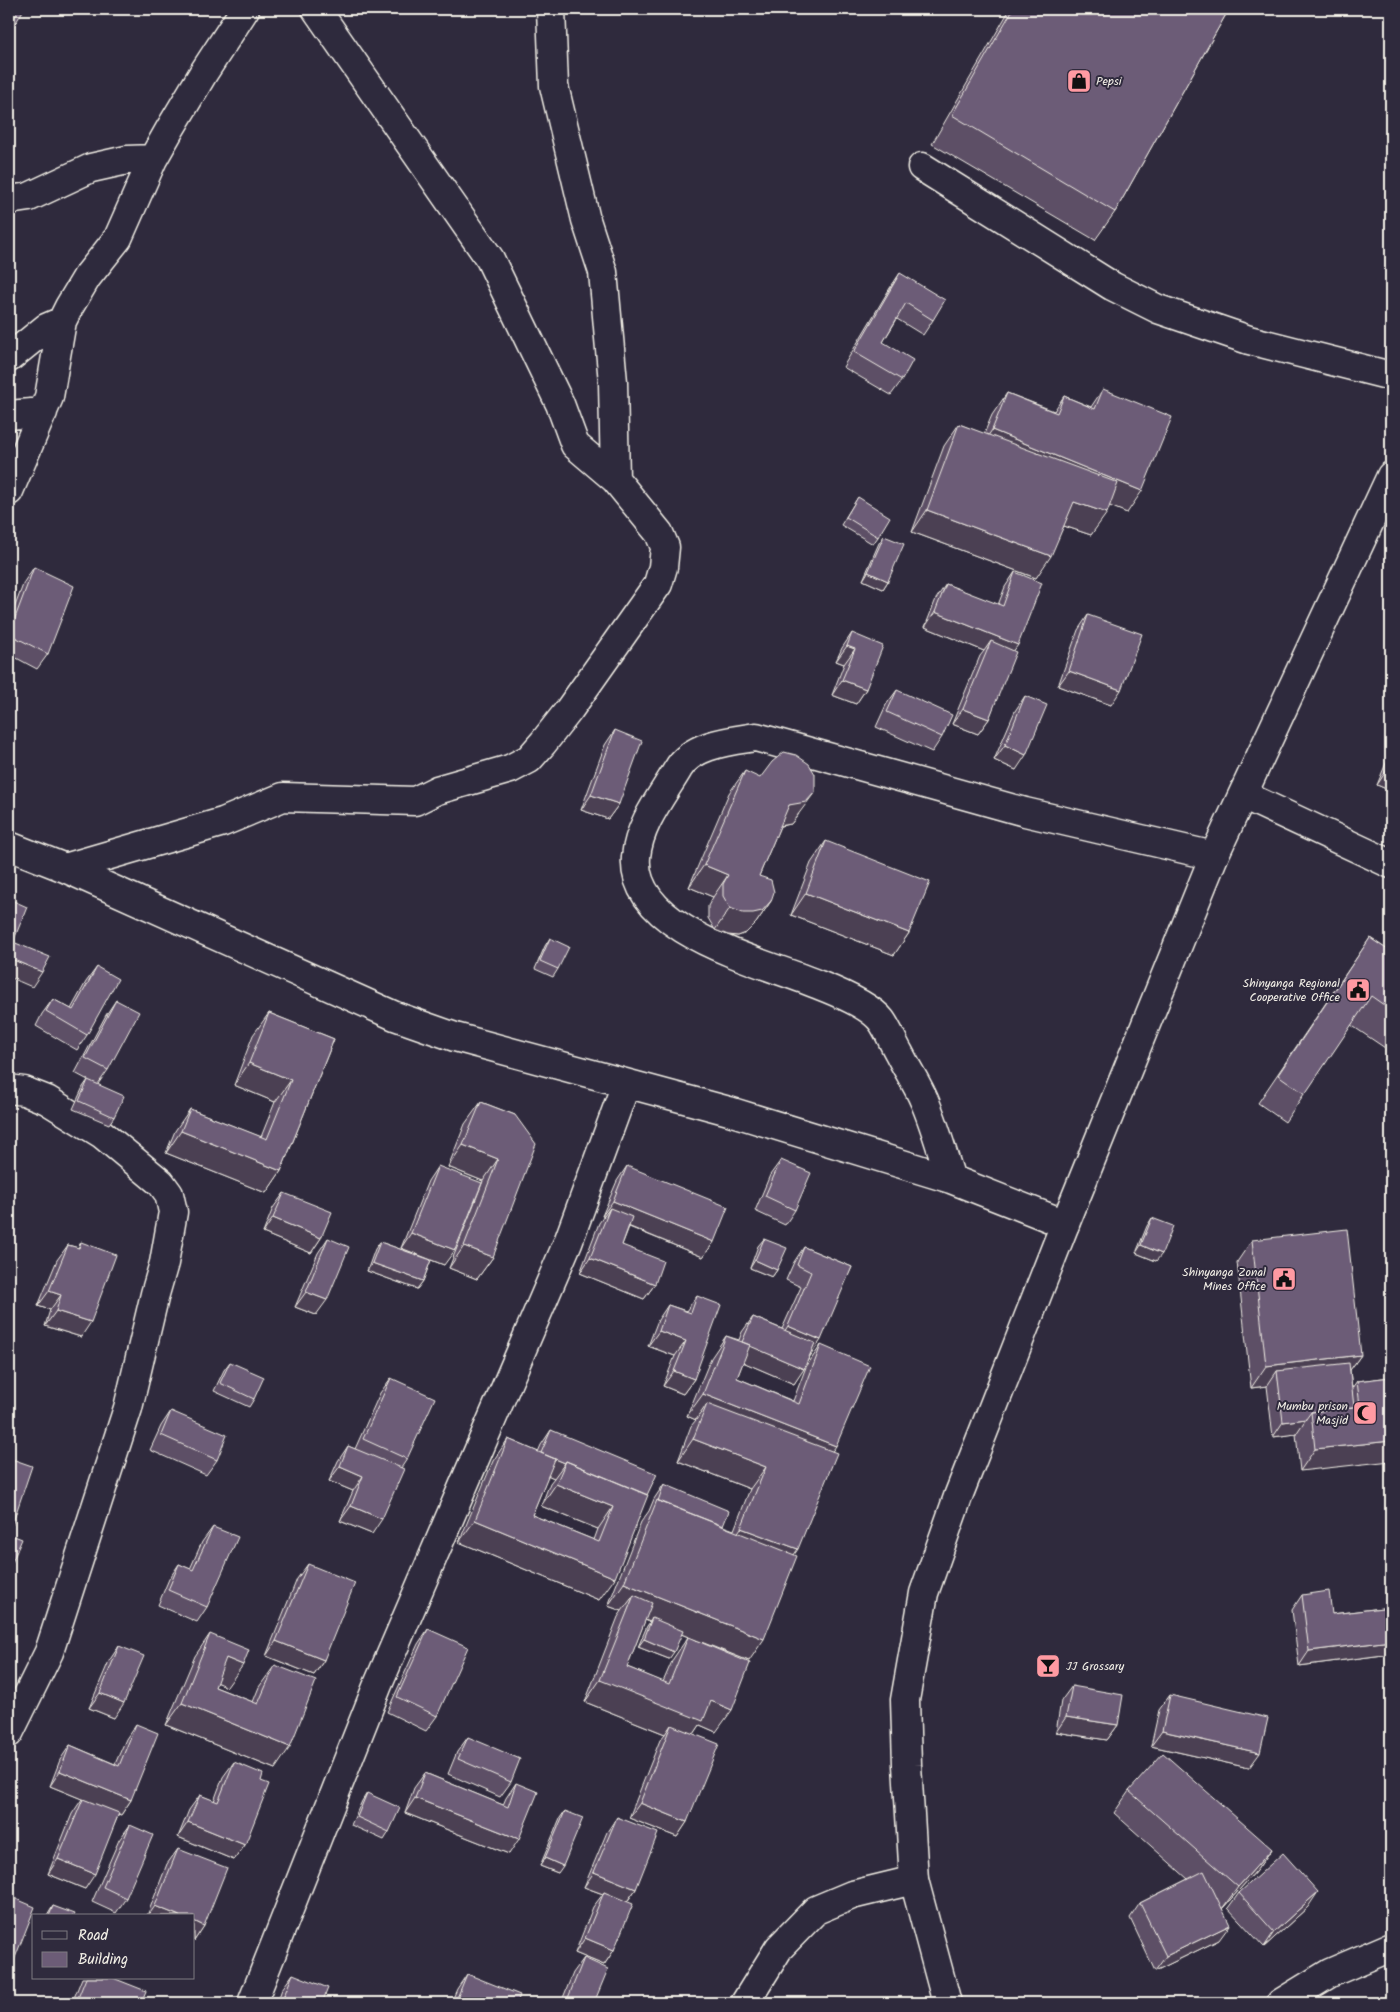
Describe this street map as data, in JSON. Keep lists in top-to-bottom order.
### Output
{
  "places": {
    "shop": ["Pepsi"],
    "public building": ["Shinyanga Regional Cooperative Office", "Shinyanga Zonal Mines Office"],
    "mosque": ["Mumbu prison Masjid"],
    "bar": ["JJ Grossary"]
  },
  "legend": ["Road", "Building"]
}
